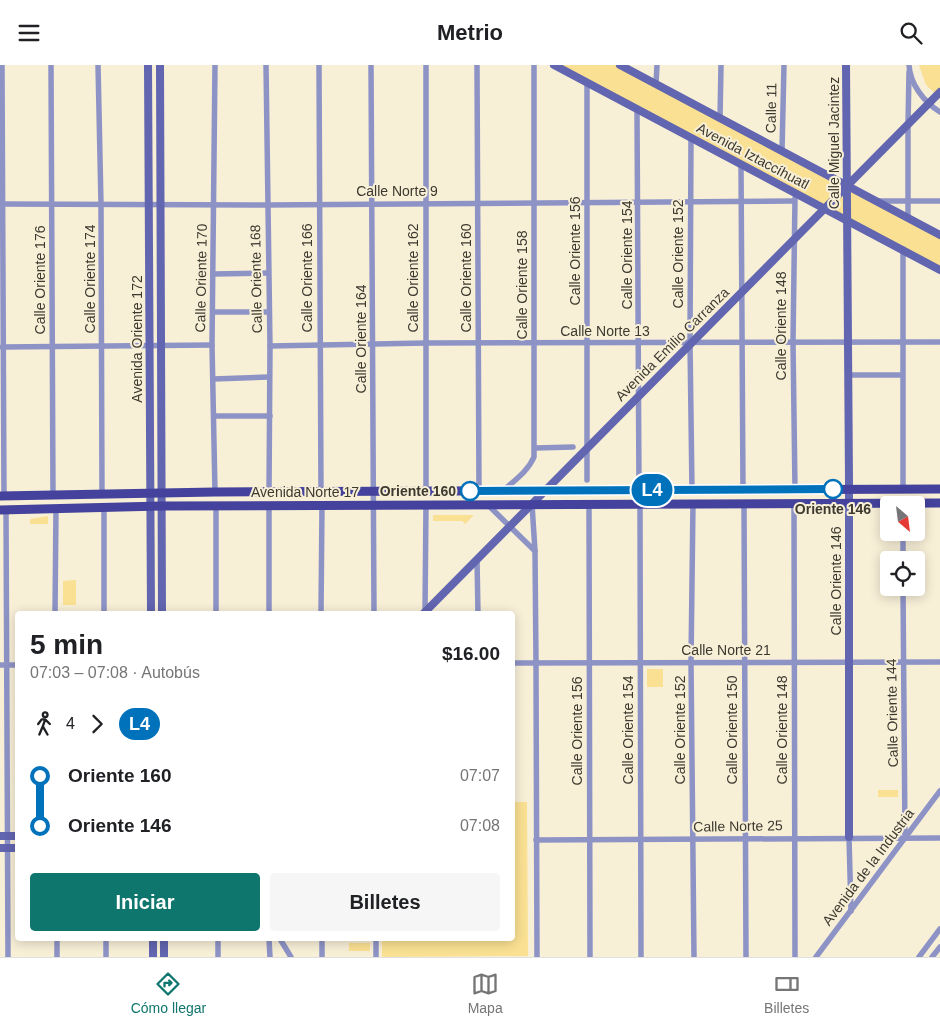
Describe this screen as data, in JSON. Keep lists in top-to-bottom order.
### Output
{
  "streets": {
    "main road": ["Avenida Norte 17"],
    "street": [
      "Calle 11",
      "Calle Miguel Jacintez",
      "Avenida Iztaccíhuatl",
      "Calle Norte 9",
      "Calle Oriente 156",
      "Calle Oriente 152",
      "Calle Oriente 154",
      "Calle Oriente 170",
      "Calle Oriente 166",
      "Calle Oriente 162",
      "Calle Oriente 160",
      "Calle Oriente 174",
      "Calle Oriente 168",
      "Calle Oriente 176",
      "Calle Oriente 158",
      "Calle Oriente 148",
      "Calle Norte 13",
      "Avenida Oriente 172",
      "Calle Oriente 164",
      "Avenida Emilio Carranza",
      "Calle Oriente 146",
      "Calle Norte 21",
      "Calle Oriente 144",
      "Calle Oriente 150",
      "Calle Norte 25",
      "Avenida de la Industria"
    ]
  },
  "crossings": [
    ["Calle 11", "Avenida Iztaccíhuatl"],
    ["Calle Miguel Jacintez", "Avenida Iztaccíhuatl"],
    ["Calle Miguel Jacintez", "Avenida Emilio Carranza"],
    ["Calle Miguel Jacintez", "Calle Oriente 146"],
    ["Avenida Iztaccíhuatl", "Calle Norte 9"],
    ["Avenida Iztaccíhuatl", "Calle Oriente 156"],
    ["Avenida Iztaccíhuatl", "Calle Oriente 152"],
    ["Avenida Iztaccíhuatl", "Calle Oriente 154"],
    ["Avenida Iztaccíhuatl", "Calle Oriente 148"],
    ["Avenida Iztaccíhuatl", "Avenida Emilio Carranza"],
    ["Avenida Iztaccíhuatl", "Calle Oriente 146"],
    ["Calle Norte 9", "Calle Oriente 156"],
    ["Calle Norte 9", "Calle Oriente 152"],
    ["Calle Norte 9", "Calle Oriente 154"],
    ["Calle Norte 9", "Calle Oriente 170"],
    ["Calle Norte 9", "Calle Oriente 166"],
    ["Calle Norte 9", "Calle Oriente 162"],
    ["Calle Norte 9", "Calle Oriente 160"],
    ["Calle Norte 9", "Calle Oriente 174"],
    ["Calle Norte 9", "Calle Oriente 168"],
    ["Calle Norte 9", "Calle Oriente 176"],
    ["Calle Norte 9", "Calle Oriente 158"],
    ["Calle Norte 9", "Calle Oriente 148"],
    ["Calle Norte 9", "Avenida Oriente 172"],
    ["Calle Norte 9", "Calle Oriente 164"],
    ["Calle Oriente 156", "Calle Norte 13"],
    ["Calle Oriente 156", "Avenida Emilio Carranza"],
    ["Calle Oriente 156", "Avenida Norte 17"],
    ["Calle Oriente 156", "Calle Norte 21"],
    ["Calle Oriente 156", "Calle Norte 25"],
    ["Calle Oriente 152", "Calle Norte 13"],
    ["Calle Oriente 152", "Avenida Emilio Carranza"],
    ["Calle Oriente 152", "Avenida Norte 17"],
    ["Calle Oriente 152", "Calle Norte 21"],
    ["Calle Oriente 152", "Calle Norte 25"],
    ["Calle Oriente 154", "Calle Norte 13"],
    ["Calle Oriente 154", "Avenida Emilio Carranza"],
    ["Calle Oriente 154", "Avenida Norte 17"],
    ["Calle Oriente 154", "Calle Norte 21"],
    ["Calle Oriente 154", "Calle Norte 25"],
    ["Calle Oriente 170", "Avenida Norte 17"],
    ["Calle Oriente 166", "Calle Norte 13"],
    ["Calle Oriente 166", "Avenida Norte 17"],
    ["Calle Oriente 162", "Calle Norte 13"],
    ["Calle Oriente 162", "Avenida Norte 17"],
    ["Calle Oriente 160", "Calle Norte 13"],
    ["Calle Oriente 160", "Avenida Norte 17"],
    ["Calle Oriente 174", "Avenida Norte 17"],
    ["Calle Oriente 168", "Calle Norte 13"],
    ["Calle Oriente 168", "Avenida Norte 17"],
    ["Calle Oriente 176", "Avenida Norte 17"],
    ["Calle Oriente 158", "Calle Norte 13"],
    ["Calle Oriente 158", "Avenida Norte 17"],
    ["Calle Oriente 148", "Calle Norte 13"],
    ["Calle Oriente 148", "Avenida Emilio Carranza"],
    ["Calle Oriente 148", "Avenida Norte 17"],
    ["Calle Oriente 148", "Calle Norte 21"],
    ["Calle Oriente 148", "Calle Norte 25"],
    ["Calle Norte 13", "Calle Oriente 164"],
    ["Calle Norte 13", "Avenida Emilio Carranza"],
    ["Calle Norte 13", "Calle Oriente 146"],
    ["Avenida Oriente 172", "Avenida Norte 17"],
    ["Calle Oriente 164", "Avenida Norte 17"],
    ["Avenida Emilio Carranza", "Avenida Norte 17"],
    ["Avenida Norte 17", "Calle Oriente 146"],
    ["Avenida Norte 17", "Calle Oriente 150"],
    ["Calle Oriente 146", "Calle Norte 21"],
    ["Calle Oriente 146", "Calle Norte 25"],
    ["Calle Oriente 146", "Avenida de la Industria"],
    ["Calle Norte 21", "Calle Oriente 144"],
    ["Calle Norte 21", "Calle Oriente 150"],
    ["Calle Oriente 144", "Calle Norte 25"],
    ["Calle Oriente 144", "Avenida de la Industria"],
    ["Calle Oriente 150", "Calle Norte 25"],
    ["Calle Norte 25", "Avenida de la Industria"]
  ],
  "places": ["Oriente 146", "Oriente 160"],
  "lines": ["bus line L4"],
  "north": "bottom right",
  "page": {
    "header": "Metrio",
    "on_map": "L4",
    "heading": ["5 min", "07:03 – 07:08 · Autobús", "$16.00"],
    "legs": ["4", "L4"],
    "list": [
      {
        "name": "Oriente 160",
        "value": "07:07"
      },
      {
        "name": "Oriente 146",
        "value": "07:08"
      }
    ],
    "buttons": ["Iniciar", "Billetes"],
    "tabs": ["Cómo llegar", "Mapa", "Billetes"]
  }
}
